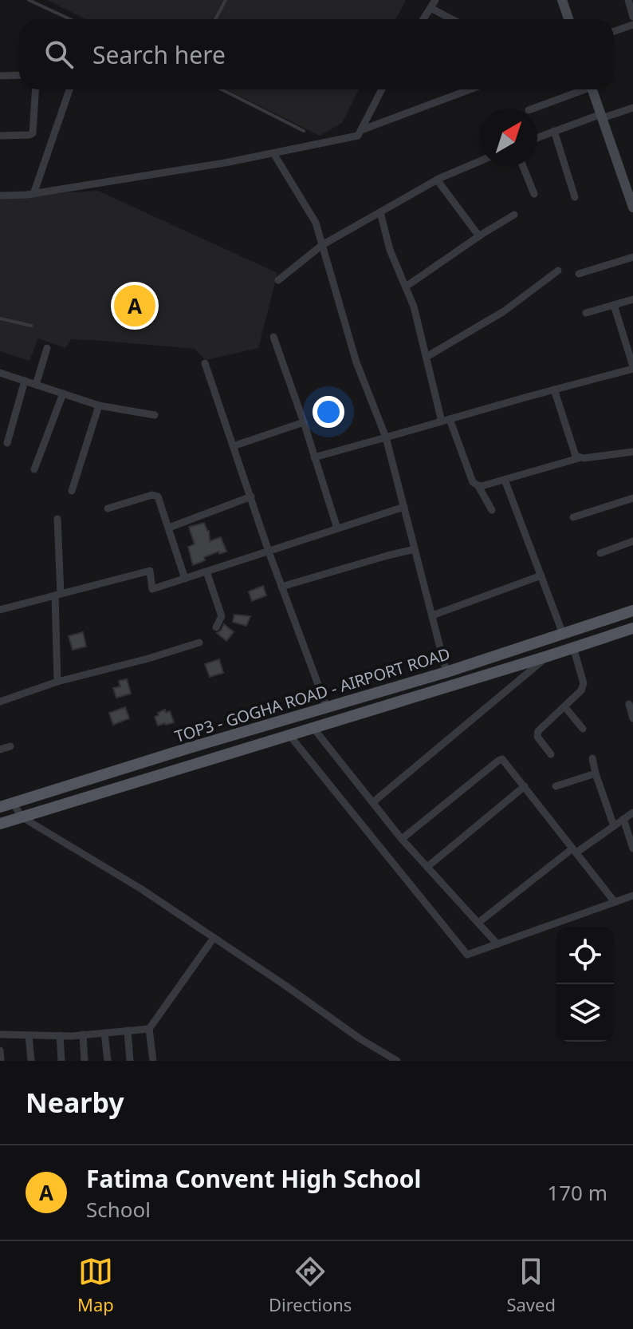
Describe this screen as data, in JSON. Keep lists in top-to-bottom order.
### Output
{
  "streets": {
    "main road": ["TOP3 - GOGHA ROAD - AIRPORT ROAD"]
  },
  "north": "top right",
  "page": {
    "search": "Search here",
    "pins": "A",
    "heading": "Nearby",
    "list": [
      {
        "mark": "A",
        "name": "Fatima Convent High School",
        "note": "School",
        "value": "170 m"
      }
    ],
    "nav": ["Map", "Directions", "Saved"]
  }
}
